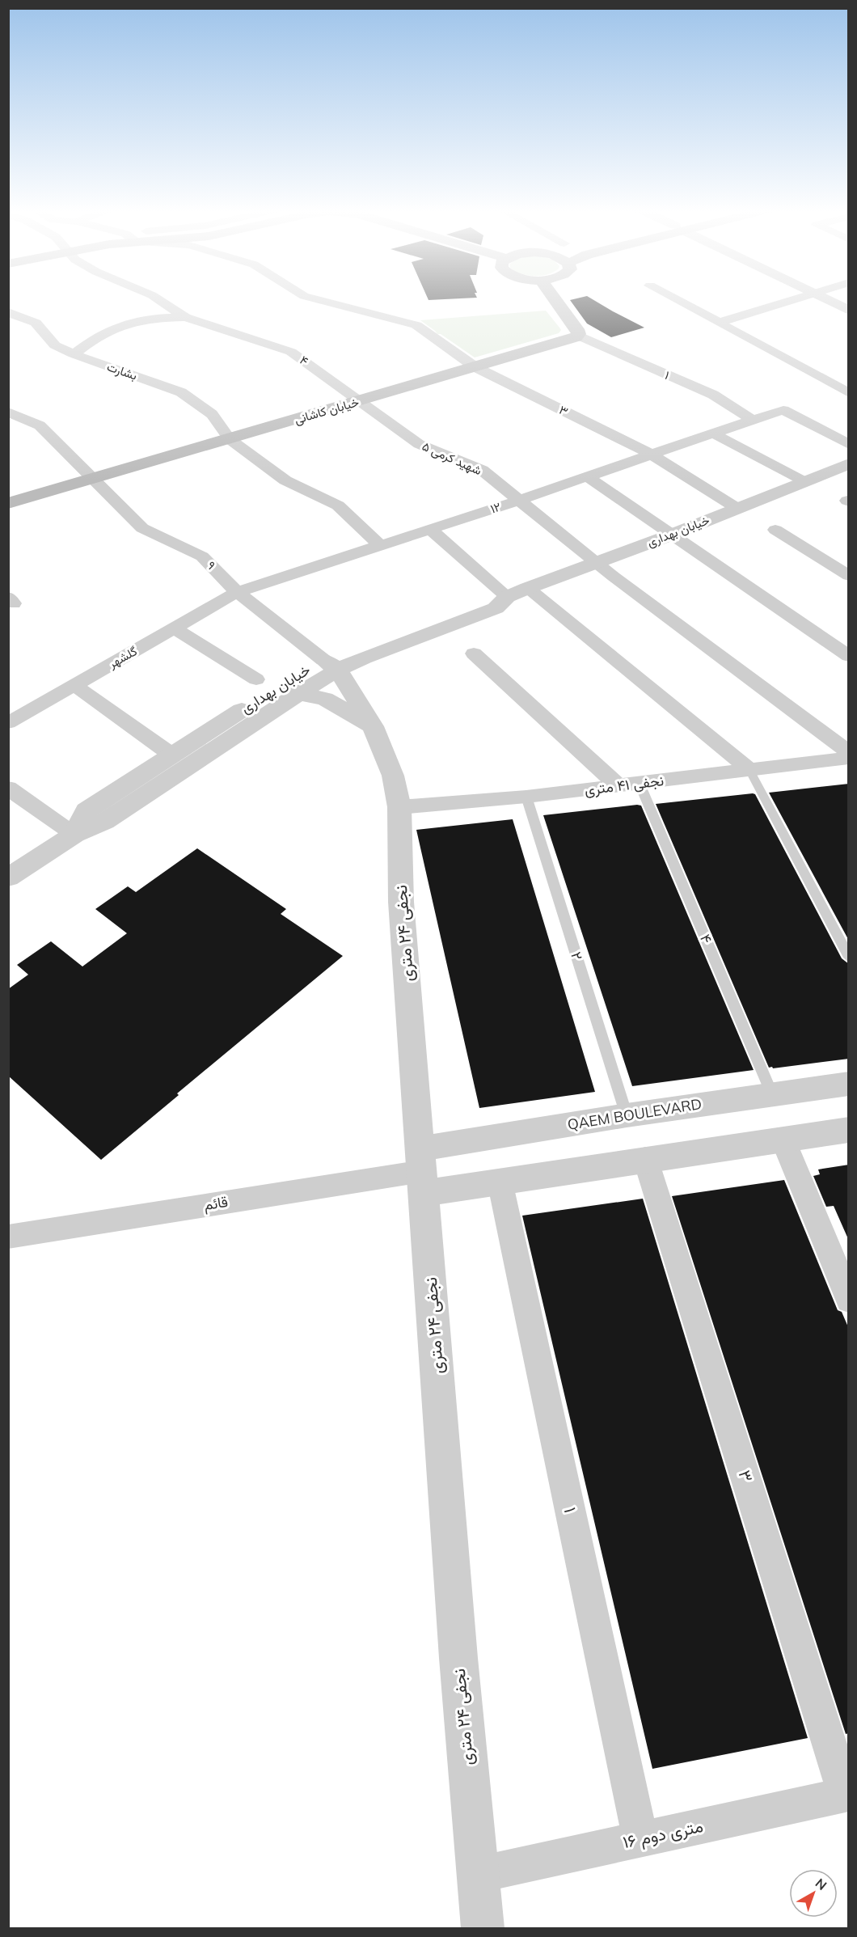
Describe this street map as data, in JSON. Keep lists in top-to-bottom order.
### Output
{
  "streets": {
    "main road": ["خیابان کاشانی"],
    "street": [
      "۴",
      "بشارت",
      "۱",
      "۳",
      "۵ شهید کرمی",
      "۱۲",
      "خیابان بهداری",
      "۹",
      "گلشهر",
      "نجفی ۴۱ متری",
      "نجفی ۲۴ متری",
      "QAEM BOULEVARD",
      "قائم",
      "۱۶ متری دوم"
    ],
    "lane": ["۲"]
  },
  "crossings": [
    ["۴", "خیابان کاشانی"],
    ["۴", "۵ شهید کرمی"],
    ["۴", "نجفی ۴۱ متری"],
    ["۴", "QAEM BOULEVARD"],
    ["بشارت", "خیابان کاشانی"],
    ["بشارت", "۱۲"],
    ["۱", "خیابان کاشانی"],
    ["۱", "۱۲"],
    ["۱", "۱۶ متری دوم"],
    ["خیابان کاشانی", "۳"],
    ["خیابان کاشانی", "۵ شهید کرمی"],
    ["خیابان کاشانی", "۹"],
    ["۳", "۱۲"],
    ["۳", "خیابان بهداری"],
    ["۳", "۱۶ متری دوم"],
    ["۵ شهید کرمی", "۱۲"],
    ["۵ شهید کرمی", "خیابان بهداری"],
    ["۱۲", "۹"],
    ["۱۲", "گلشهر"],
    ["خیابان بهداری", "۹"],
    ["خیابان بهداری", "نجفی ۲۴ متری"],
    ["۹", "گلشهر"],
    ["۹", "نجفی ۲۴ متری"],
    ["نجفی ۴۱ متری", "نجفی ۲۴ متری"],
    ["نجفی ۴۱ متری", "۲"],
    ["نجفی ۲۴ متری", "QAEM BOULEVARD"],
    ["نجفی ۲۴ متری", "قائم"],
    ["نجفی ۲۴ متری", "۱۶ متری دوم"],
    ["۲", "QAEM BOULEVARD"],
    ["QAEM BOULEVARD", "قائم"]
  ],
  "north": "top right"
}
